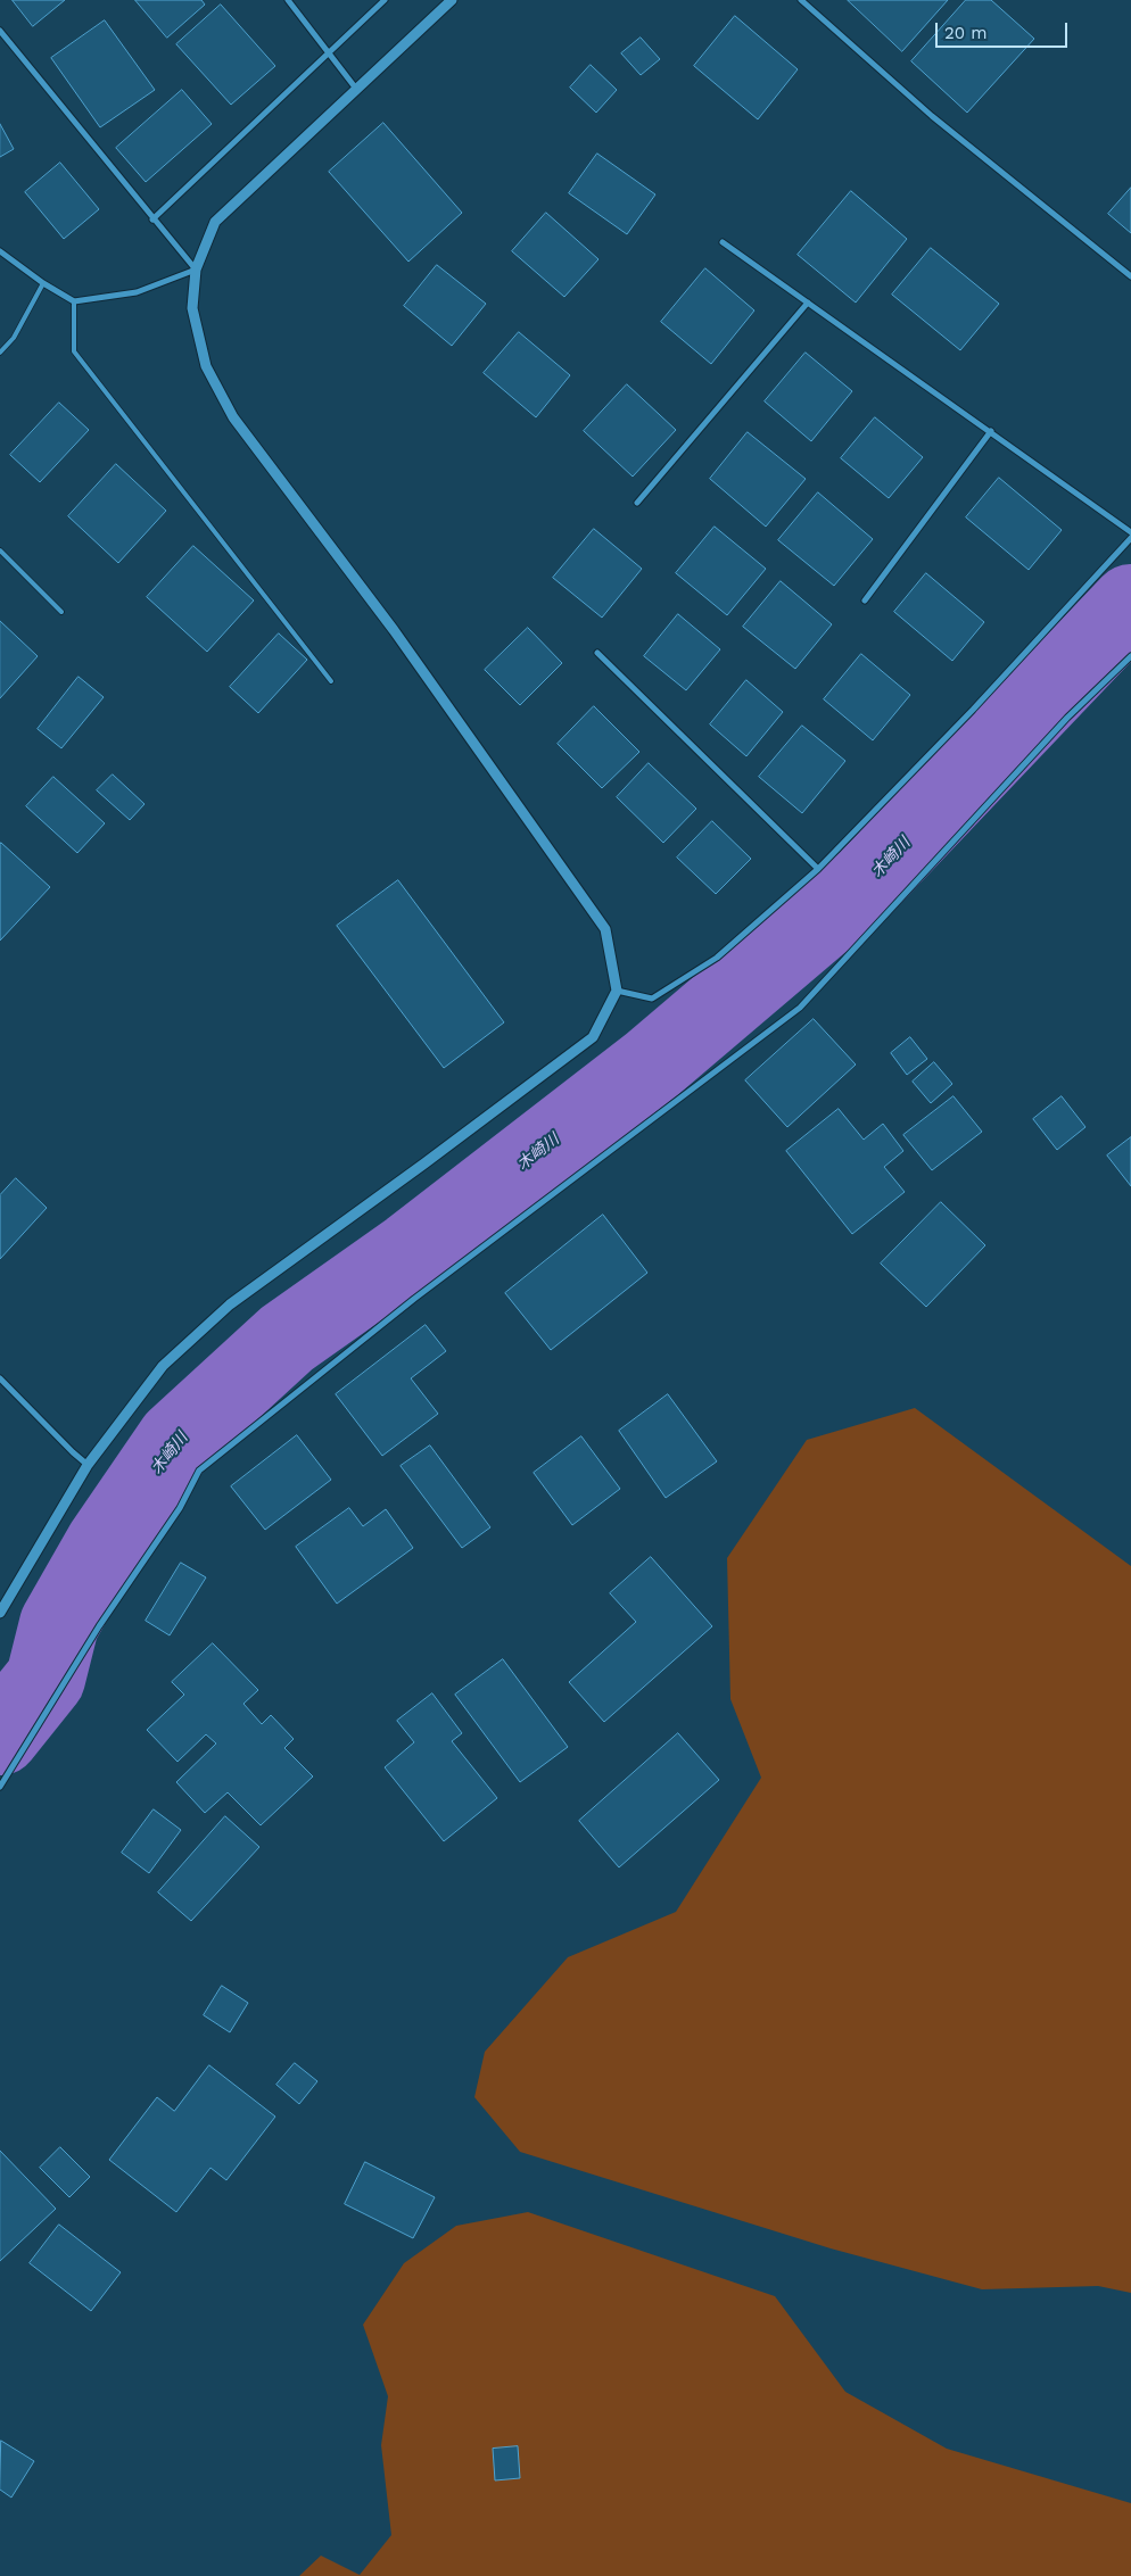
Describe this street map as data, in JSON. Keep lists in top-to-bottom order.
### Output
{
  "water": ["木崎川"],
  "scale_bar": "20 m"
}
